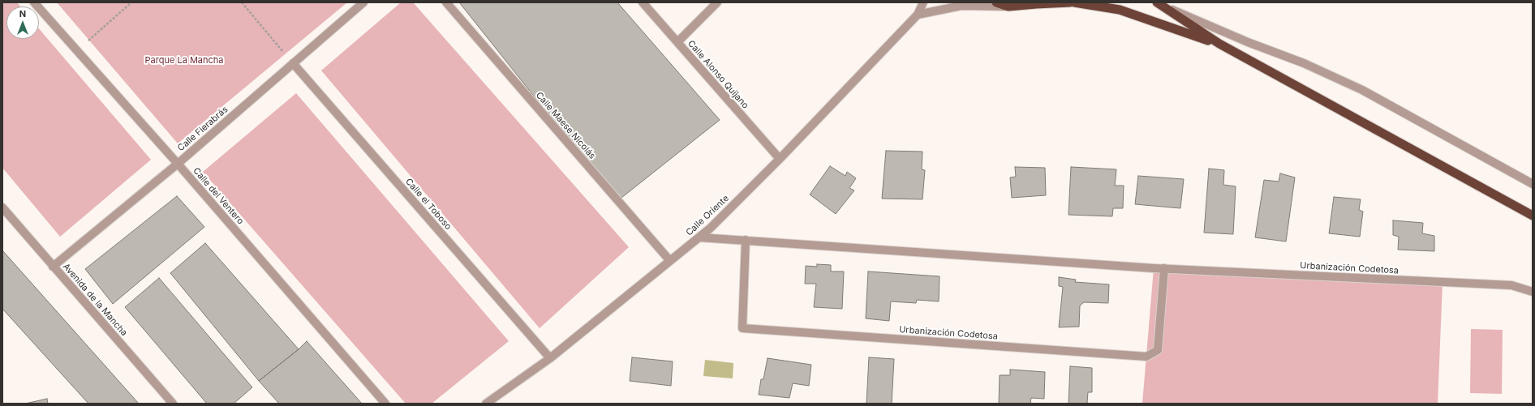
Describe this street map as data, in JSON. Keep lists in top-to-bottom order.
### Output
{
  "streets": {
    "street": [
      "Calle Alonso Quijano",
      "Calle Maese Nicolás",
      "Calle Fierabrás",
      "Calle del Ventero",
      "Calle el Toboso",
      "Calle Oriente",
      "Urbanización Codetosa",
      "Avenida de la Mancha"
    ]
  },
  "crossings": [
    ["Calle Alonso Quijano", "Calle Oriente"],
    ["Calle Maese Nicolás", "Calle Oriente"],
    ["Calle Fierabrás", "Calle del Ventero"],
    ["Calle Fierabrás", "Calle el Toboso"],
    ["Calle Fierabrás", "Avenida de la Mancha"],
    ["Calle el Toboso", "Calle Oriente"],
    ["Calle Oriente", "Urbanización Codetosa"]
  ],
  "parks": ["Parque La Mancha"],
  "north": "top"
}
